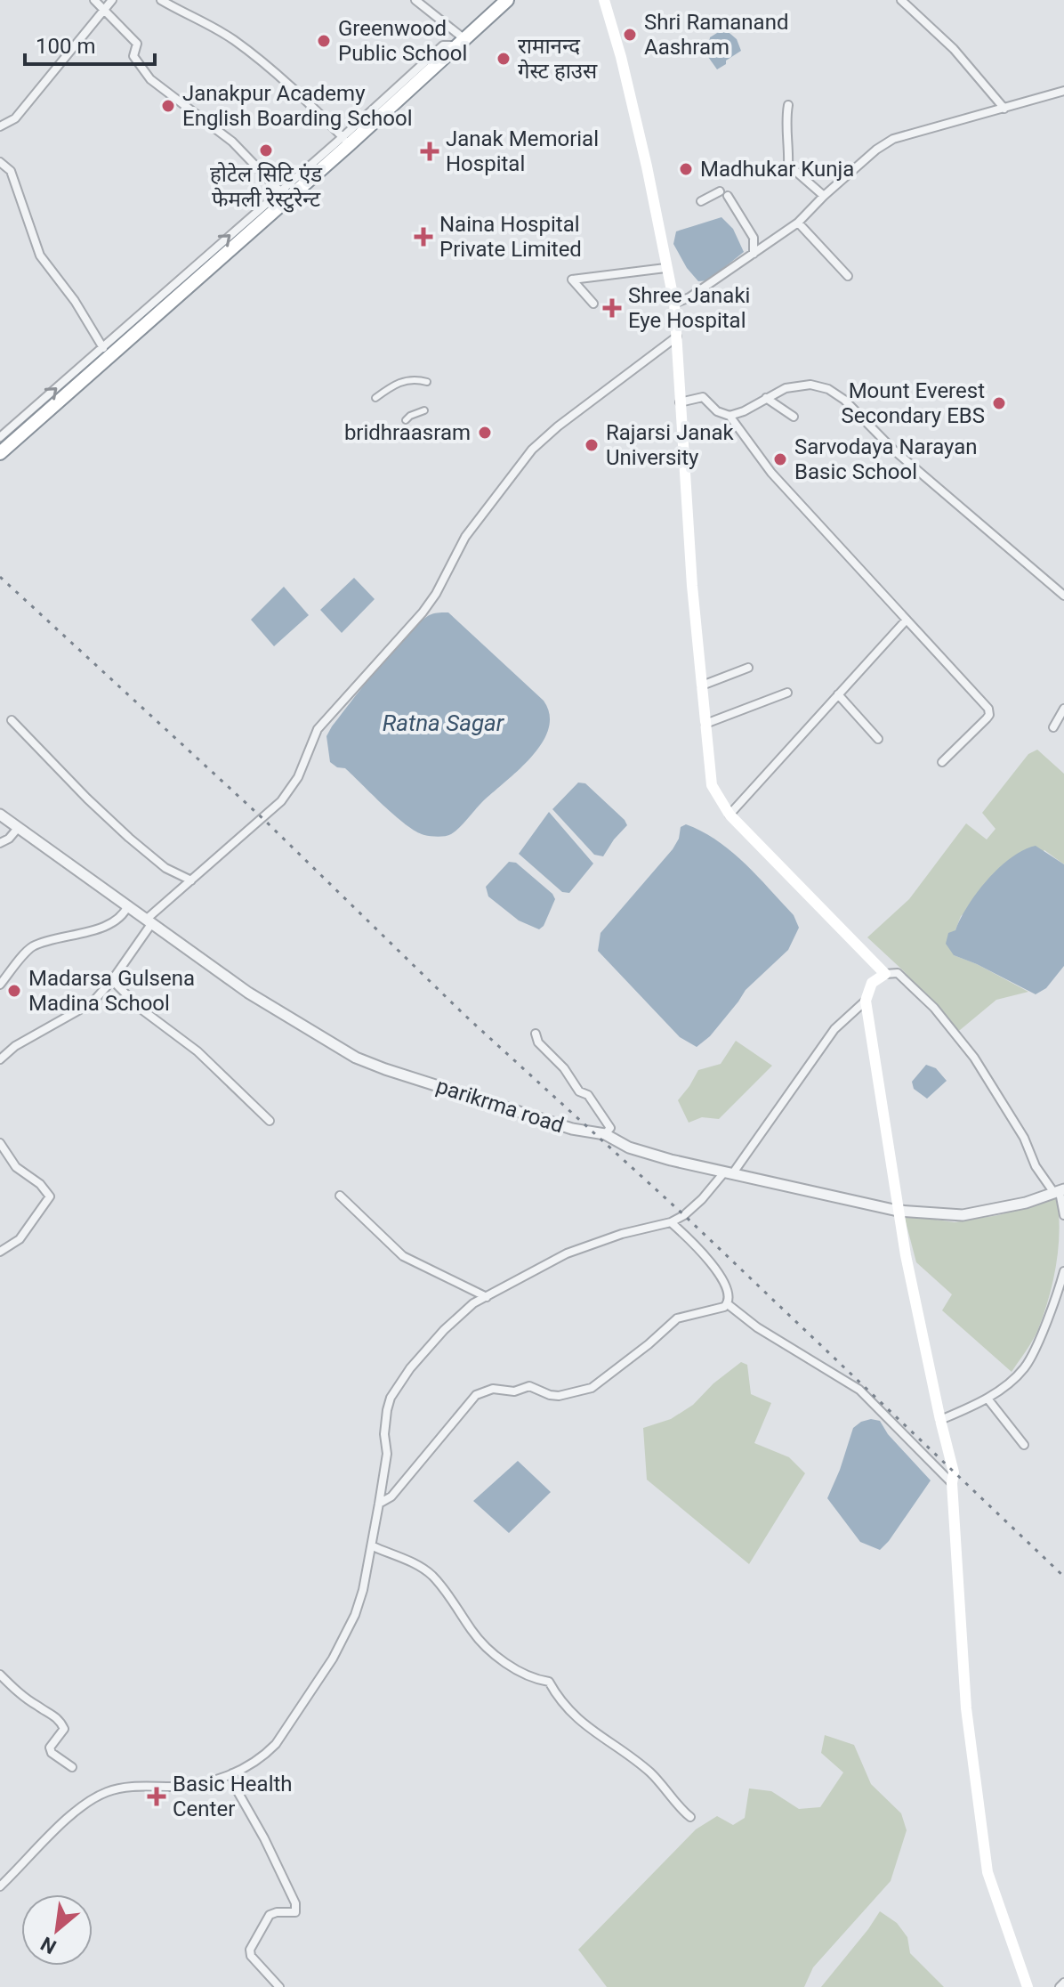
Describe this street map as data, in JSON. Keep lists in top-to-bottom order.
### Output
{
  "streets": {
    "street": ["parikrma road"]
  },
  "water": ["Ratna Sagar"],
  "places": {
    "other": [
      "Shri Ramanand Aashram",
      "Greenwood Public School",
      "रामानन्द गेस्ट हाउस",
      "Janakpur Academy English Boarding School",
      "होटेल सिटि एंड फेमली रेस्टुरेन्ट",
      "Madhukar Kunja",
      "Mount Everest Secondary EBS",
      "bridhraasram",
      "Rajarsi Janak University",
      "Sarvodaya Narayan Basic School",
      "Madarsa Gulsena Madina School"
    ],
    "health": [
      "Janak Memorial Hospital",
      "Naina Hospital Private Limited",
      "Shree Janaki Eye Hospital",
      "Basic Health Center"
    ]
  },
  "scale_bar": "100 m",
  "north": "bottom left"
}
